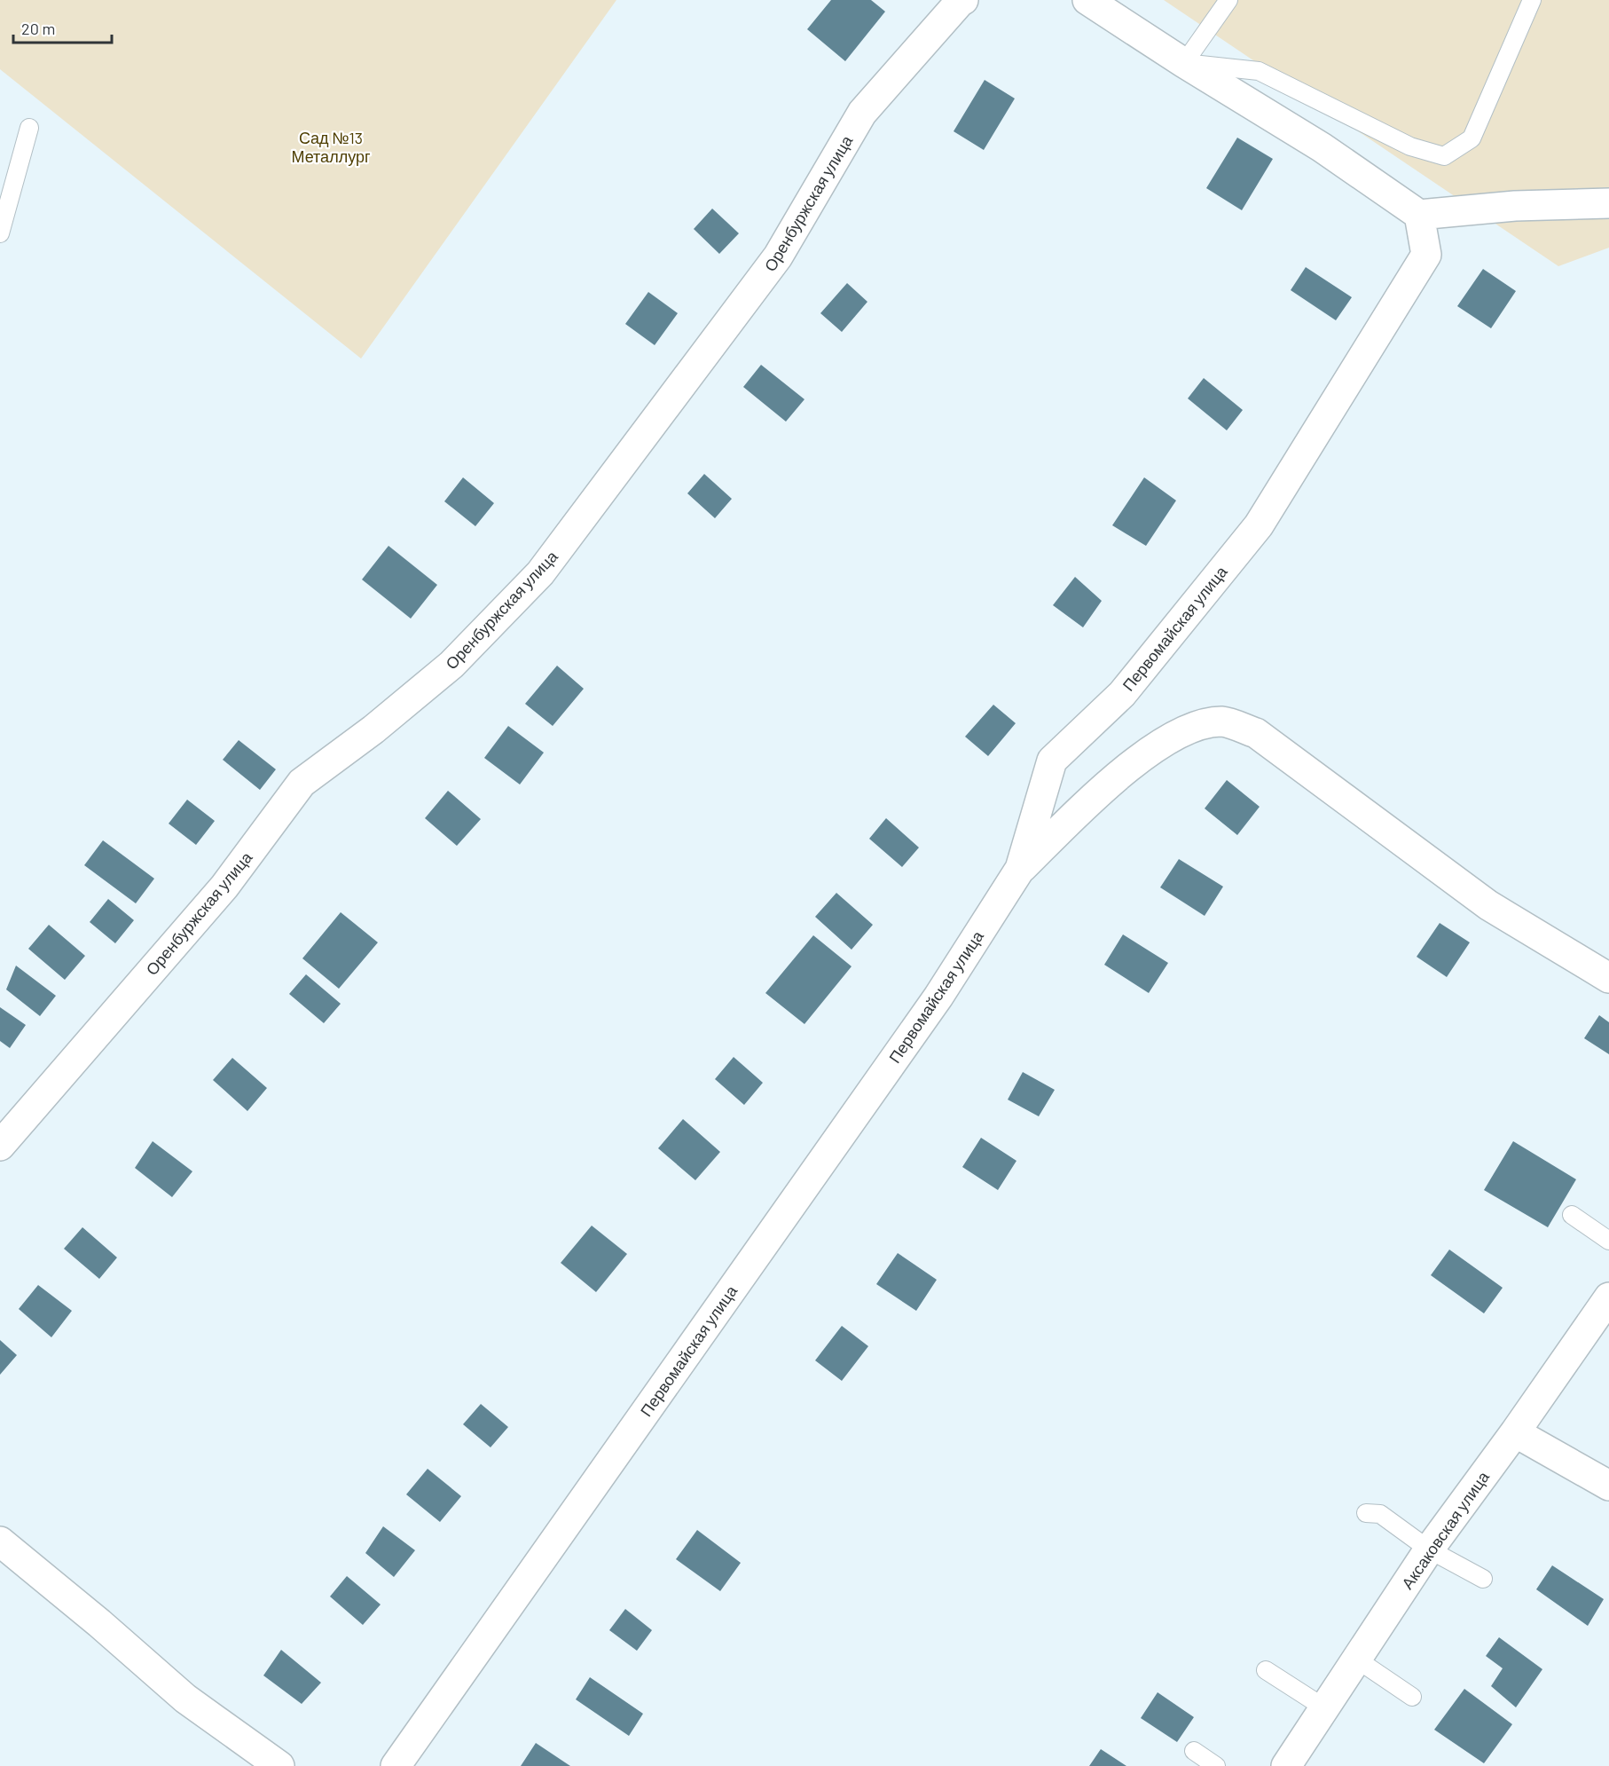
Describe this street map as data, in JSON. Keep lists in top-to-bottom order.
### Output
{
  "streets": {
    "street": ["Оренбуржская улица", "Первомайская улица", "Аксаковская улица"]
  },
  "parks": ["Сад №13 Металлург"],
  "scale_bar": "20 m"
}
